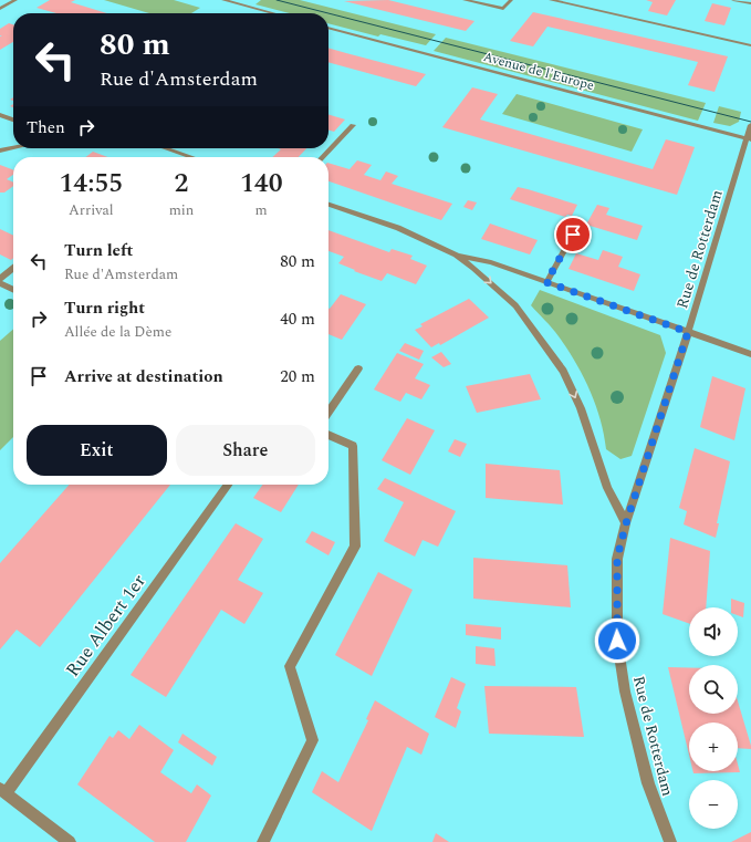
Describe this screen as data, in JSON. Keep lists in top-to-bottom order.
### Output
{
  "streets": {
    "street": ["Avenue de l'Europe", "Rue de Rotterdam", "Rue Albert 1er"]
  },
  "crossings": [
    ["Avenue de l'Europe", "Rue de Rotterdam"]
  ],
  "page": {
    "turn": ["80 m", "Rue d'Amsterdam"],
    "then": "Then",
    "eta": [
      "14:55",
      "Arrival",
      "2",
      "min",
      "140",
      "m"
    ],
    "list": [
      {
        "name": "Turn left",
        "note": "Rue d'Amsterdam",
        "value": "80 m"
      },
      {
        "name": "Turn right",
        "note": "Allée de la Dème",
        "value": "40 m"
      },
      {
        "name": "Arrive at destination",
        "value": "20 m"
      }
    ],
    "buttons": ["Exit", "Share"],
    "map_buttons": ["+", "−"]
  }
}
